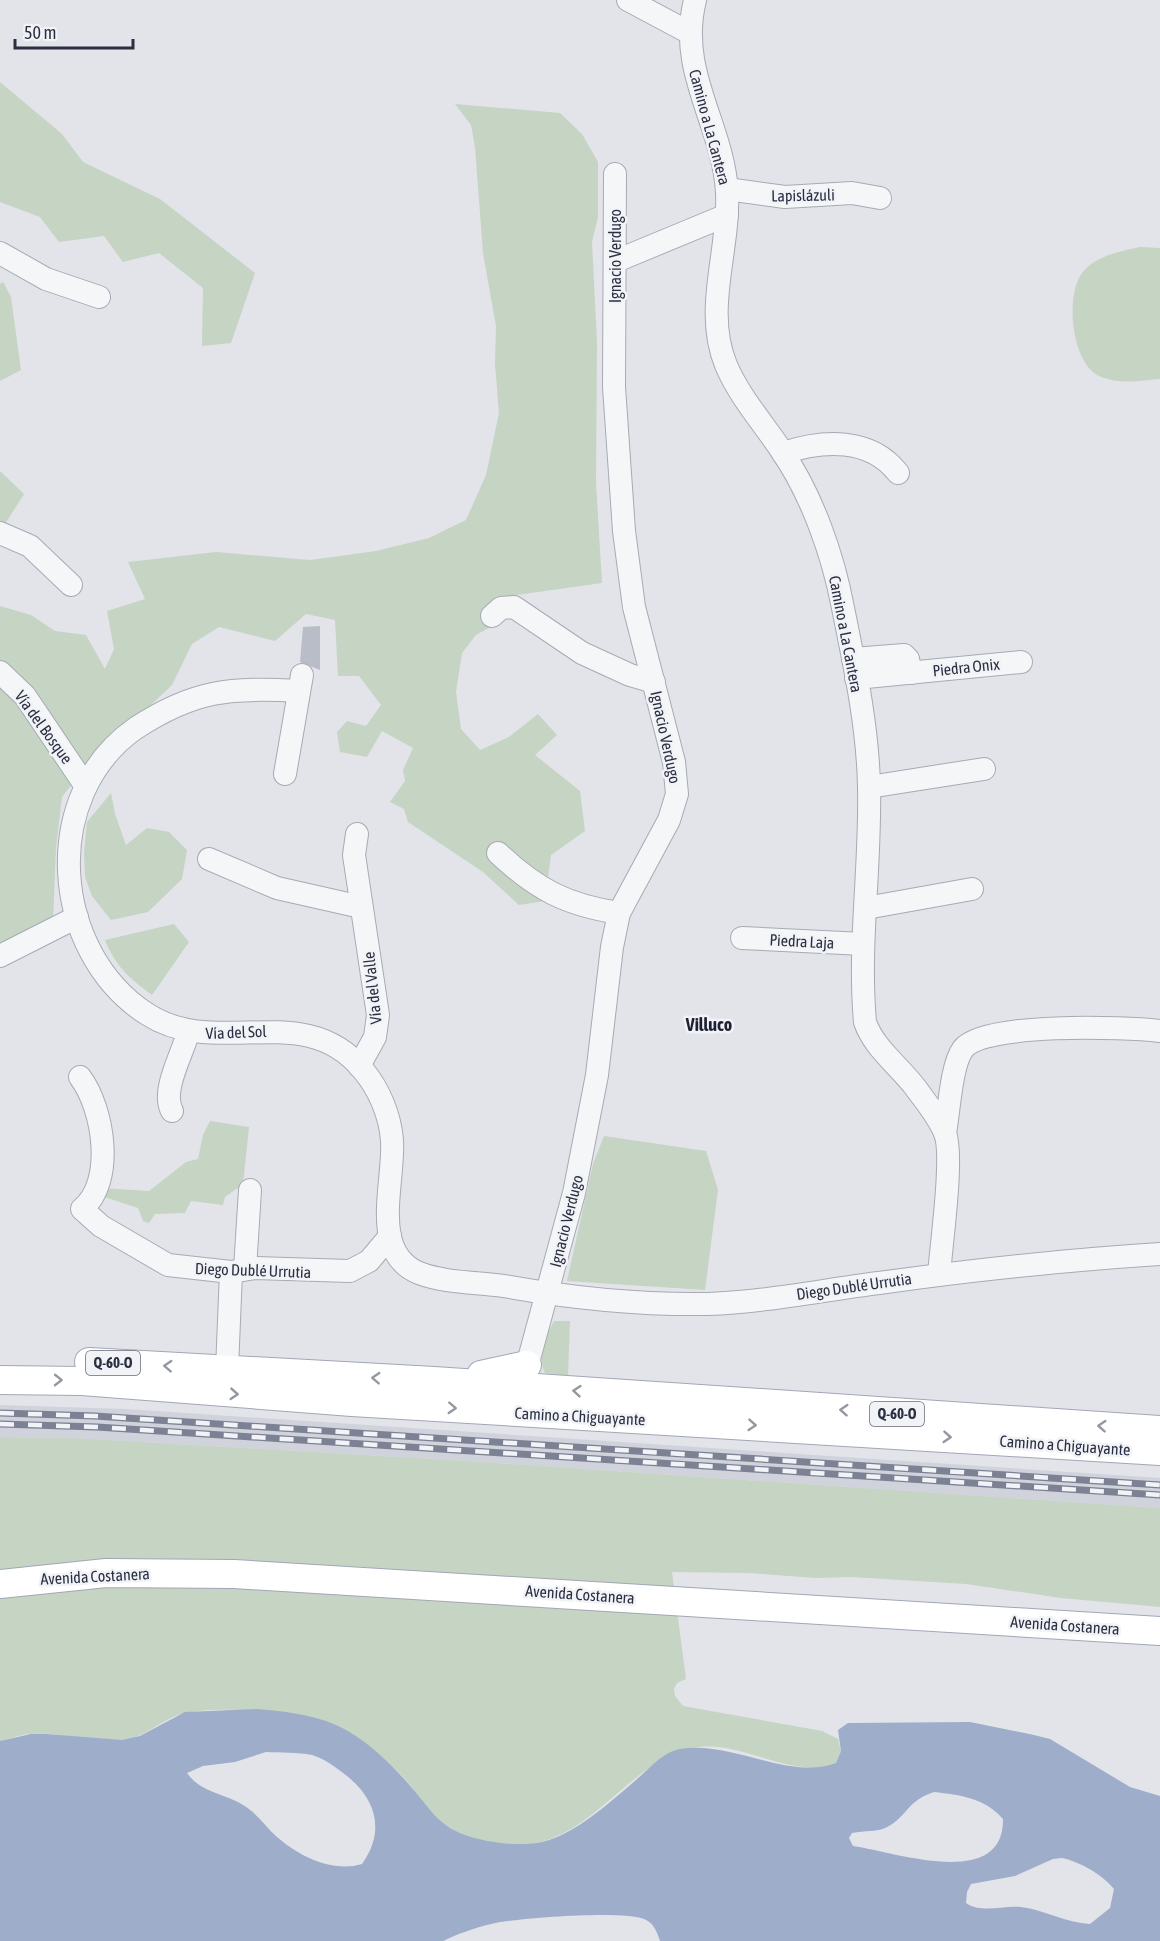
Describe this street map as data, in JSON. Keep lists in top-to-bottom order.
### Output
{
  "streets": {
    "main road": ["Q-60-O", "Camino a Chiguayante", "Avenida Costanera"],
    "street": [
      "Camino a La Cantera",
      "Lapislázuli",
      "Ignacio Verdugo",
      "Piedra Onix",
      "Vía del Bosque",
      "Piedra Laja",
      "Vía del Valle",
      "Vía del Sol",
      "Diego Dublé Urrutia"
    ]
  },
  "crossings": [
    ["Camino a La Cantera", "Lapislázuli"],
    ["Camino a La Cantera", "Piedra Onix"],
    ["Camino a La Cantera", "Piedra Laja"],
    ["Camino a La Cantera", "Diego Dublé Urrutia"],
    ["Ignacio Verdugo", "Vía del Sol"],
    ["Ignacio Verdugo", "Diego Dublé Urrutia"],
    ["Ignacio Verdugo", "Camino a Chiguayante"],
    ["Vía del Bosque", "Vía del Sol"],
    ["Vía del Valle", "Vía del Sol"],
    ["Vía del Sol", "Diego Dublé Urrutia"]
  ],
  "districts": ["Villuco"],
  "scale_bar": "50 m"
}
